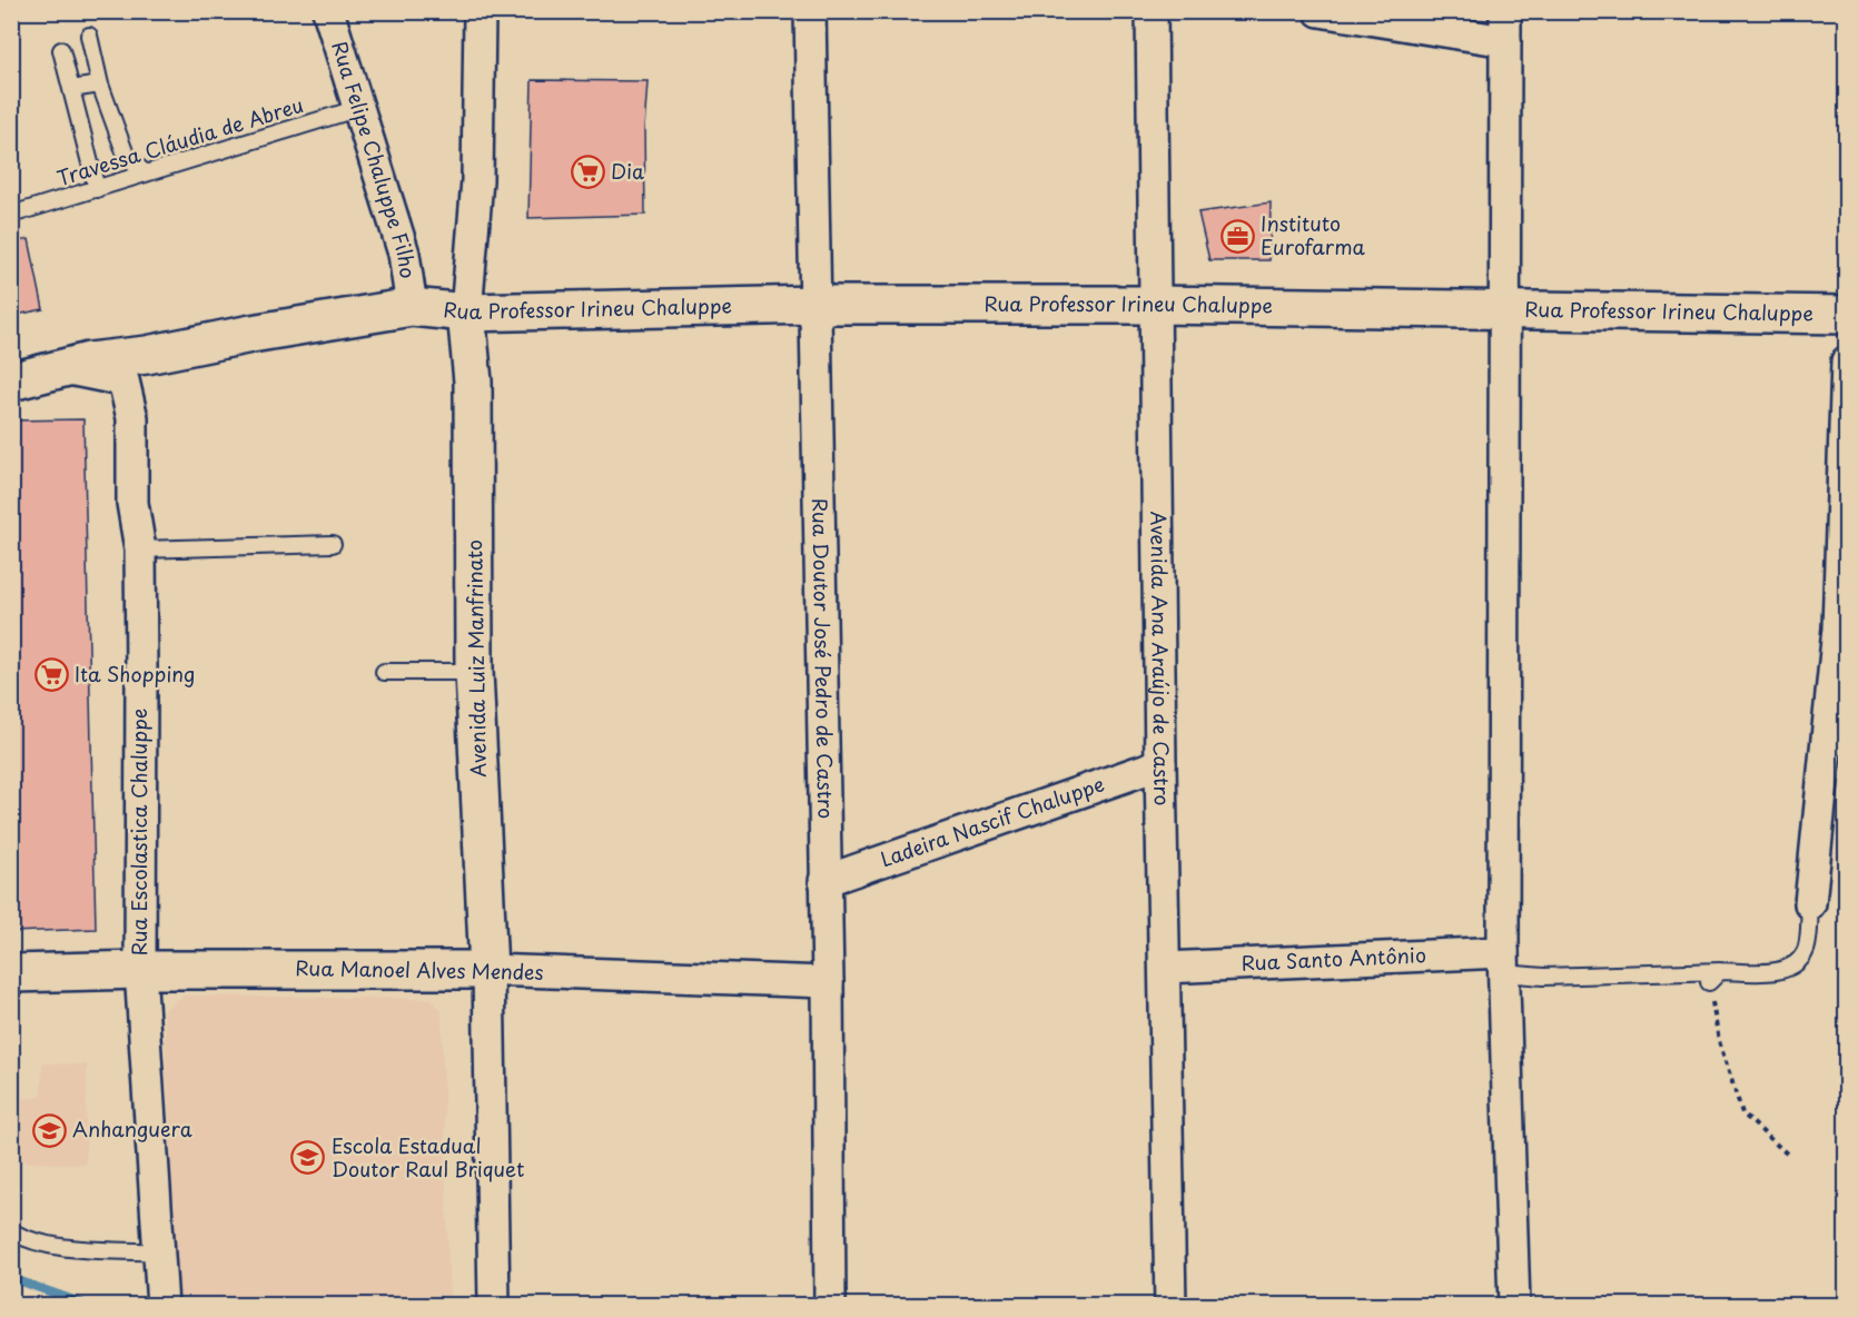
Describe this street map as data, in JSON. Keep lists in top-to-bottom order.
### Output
{
  "streets": {
    "street": [
      "Rua Felipe Chaluppe Filho",
      "Rua Professor Irineu Chaluppe",
      "Avenida Luiz Manfrinato",
      "Rua Doutor José Pedro de Castro",
      "Avenida Ana Araújo de Castro",
      "Ladeira Nascif Chaluppe",
      "Rua Escolastica Chaluppe",
      "Rua Santo Antônio",
      "Rua Manoel Alves Mendes"
    ],
    "lane": ["Travessa Cláudia de Abreu"]
  },
  "crossings": [
    ["Travessa Cláudia de Abreu", "Rua Felipe Chaluppe Filho"],
    ["Rua Felipe Chaluppe Filho", "Rua Professor Irineu Chaluppe"],
    ["Rua Professor Irineu Chaluppe", "Avenida Luiz Manfrinato"],
    ["Rua Professor Irineu Chaluppe", "Rua Doutor José Pedro de Castro"],
    ["Rua Professor Irineu Chaluppe", "Avenida Ana Araújo de Castro"],
    ["Rua Professor Irineu Chaluppe", "Rua Escolastica Chaluppe"],
    ["Avenida Luiz Manfrinato", "Rua Manoel Alves Mendes"],
    ["Rua Doutor José Pedro de Castro", "Ladeira Nascif Chaluppe"],
    ["Rua Doutor José Pedro de Castro", "Rua Manoel Alves Mendes"],
    ["Avenida Ana Araújo de Castro", "Ladeira Nascif Chaluppe"],
    ["Avenida Ana Araújo de Castro", "Rua Santo Antônio"],
    ["Rua Escolastica Chaluppe", "Rua Manoel Alves Mendes"]
  ],
  "places": {
    "supermarket": ["Dia", "Ita Shopping"],
    "office": ["Instituto Eurofarma"],
    "school or university": ["Anhanguera", "Escola Estadual Doutor Raul Briquet"]
  }
}
